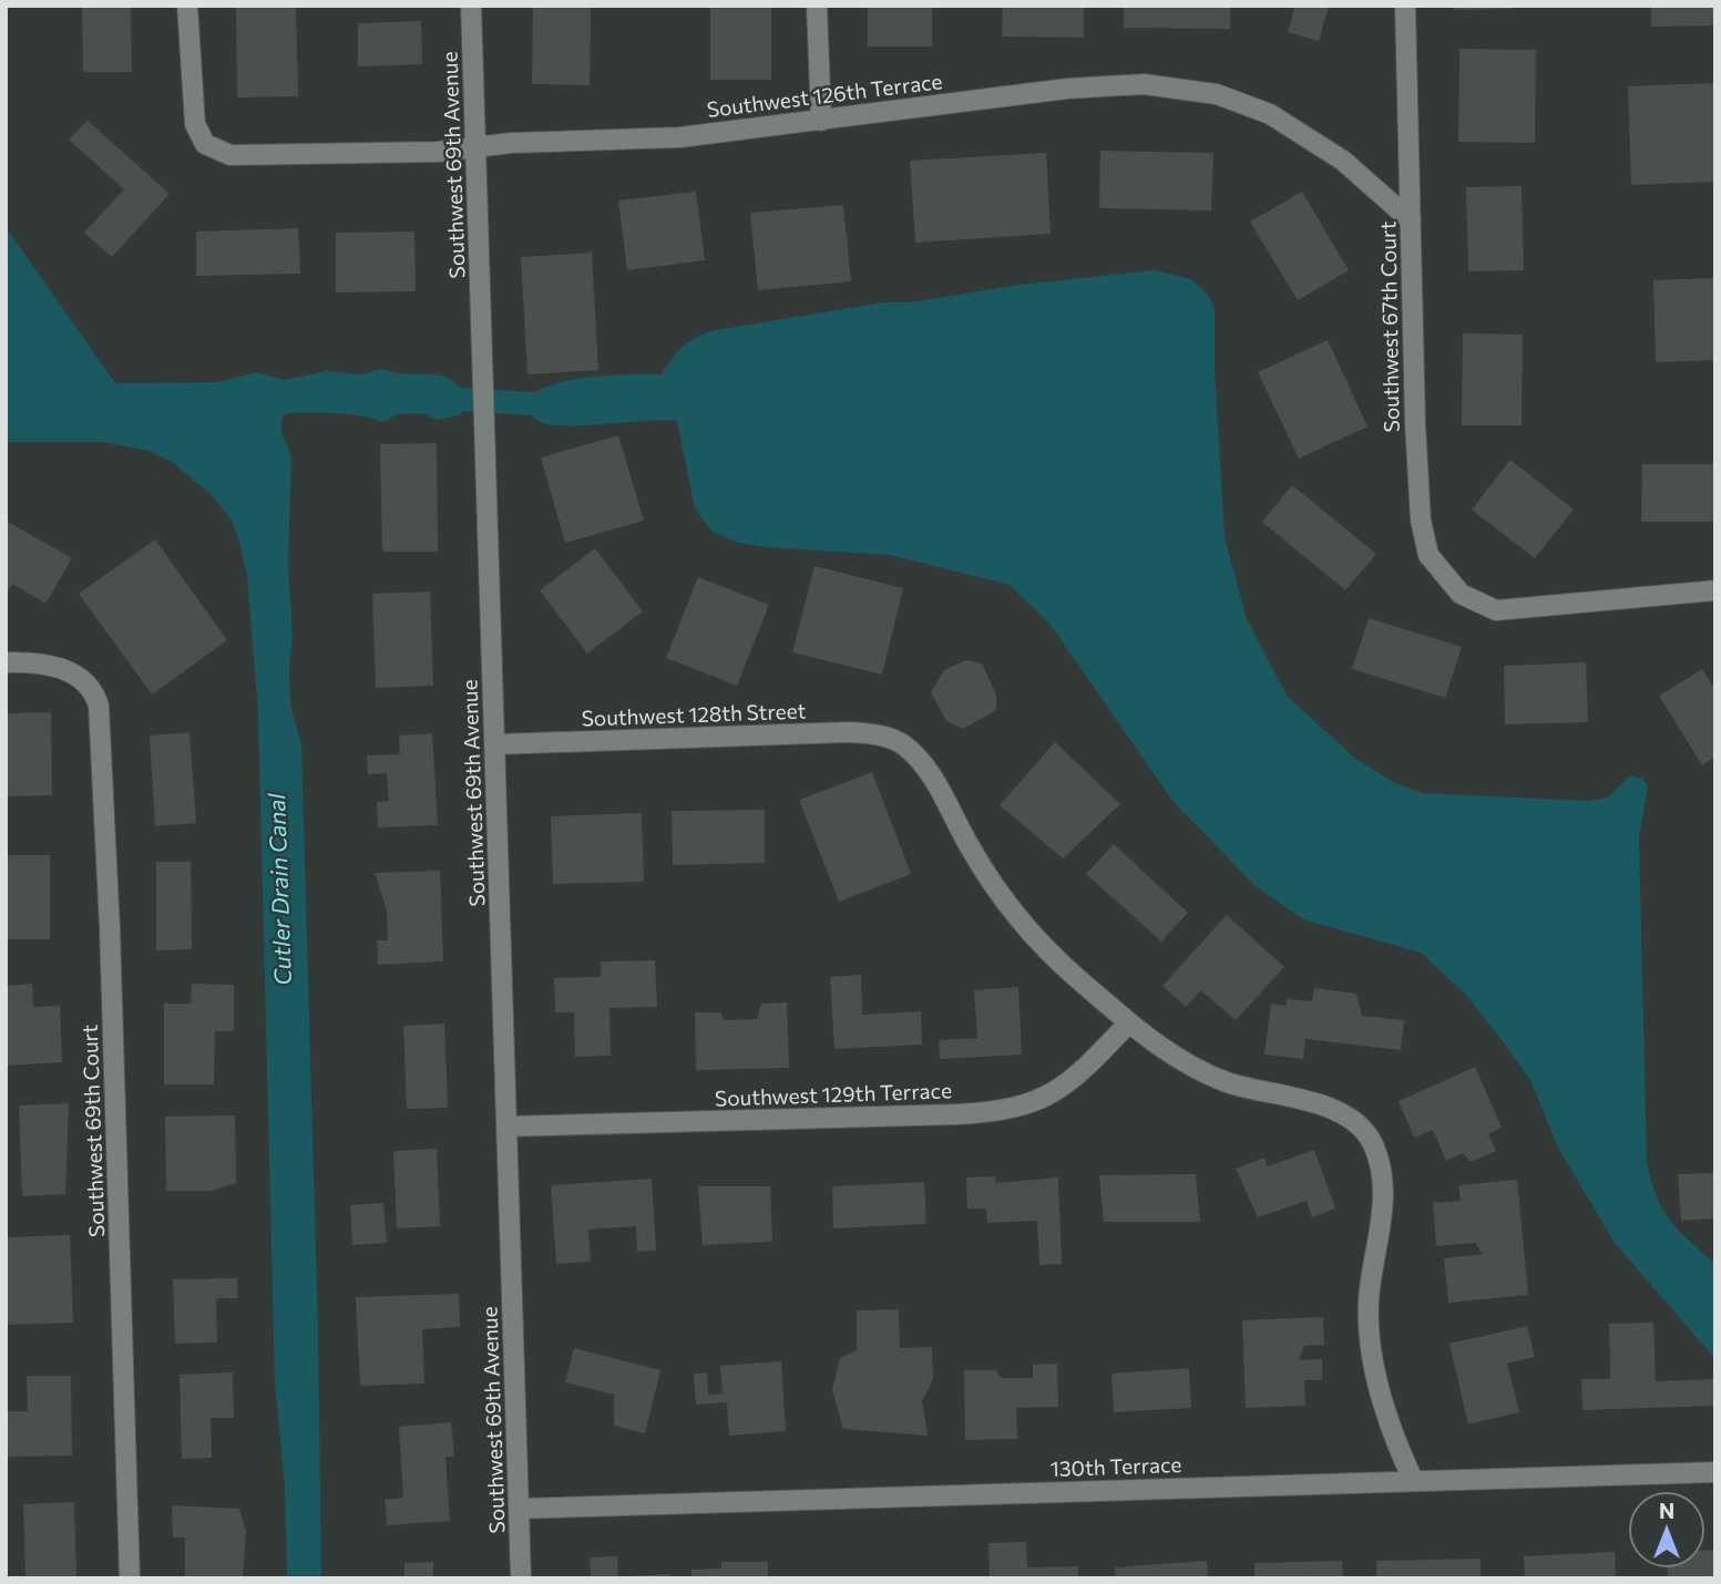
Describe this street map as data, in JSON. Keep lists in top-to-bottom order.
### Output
{
  "streets": {
    "street": [
      "Southwest 126th Terrace",
      "Southwest 69th Avenue",
      "Southwest 67th Court",
      "Southwest 128th Street",
      "Southwest 129th Terrace",
      "Southwest 69th Court",
      "130th Terrace"
    ]
  },
  "crossings": [
    ["Southwest 126th Terrace", "Southwest 69th Avenue"],
    ["Southwest 126th Terrace", "Southwest 67th Court"],
    ["Southwest 69th Avenue", "Southwest 128th Street"],
    ["Southwest 69th Avenue", "Southwest 129th Terrace"],
    ["Southwest 69th Avenue", "130th Terrace"],
    ["Southwest 128th Street", "Southwest 129th Terrace"]
  ],
  "water": ["Cutler Drain Canal"],
  "north": "top"
}
